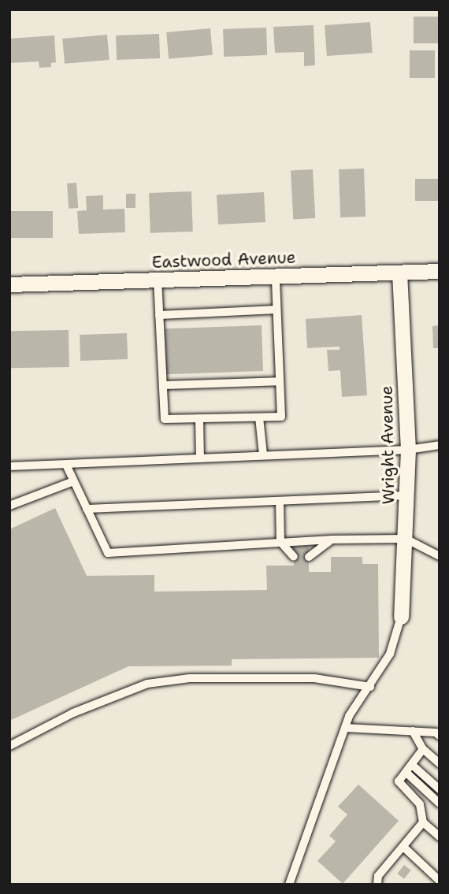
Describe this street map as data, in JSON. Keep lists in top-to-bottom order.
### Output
{
  "streets": {
    "street": ["Eastwood Avenue", "Wright Avenue"]
  },
  "crossings": [
    ["Eastwood Avenue", "Wright Avenue"]
  ]
}
